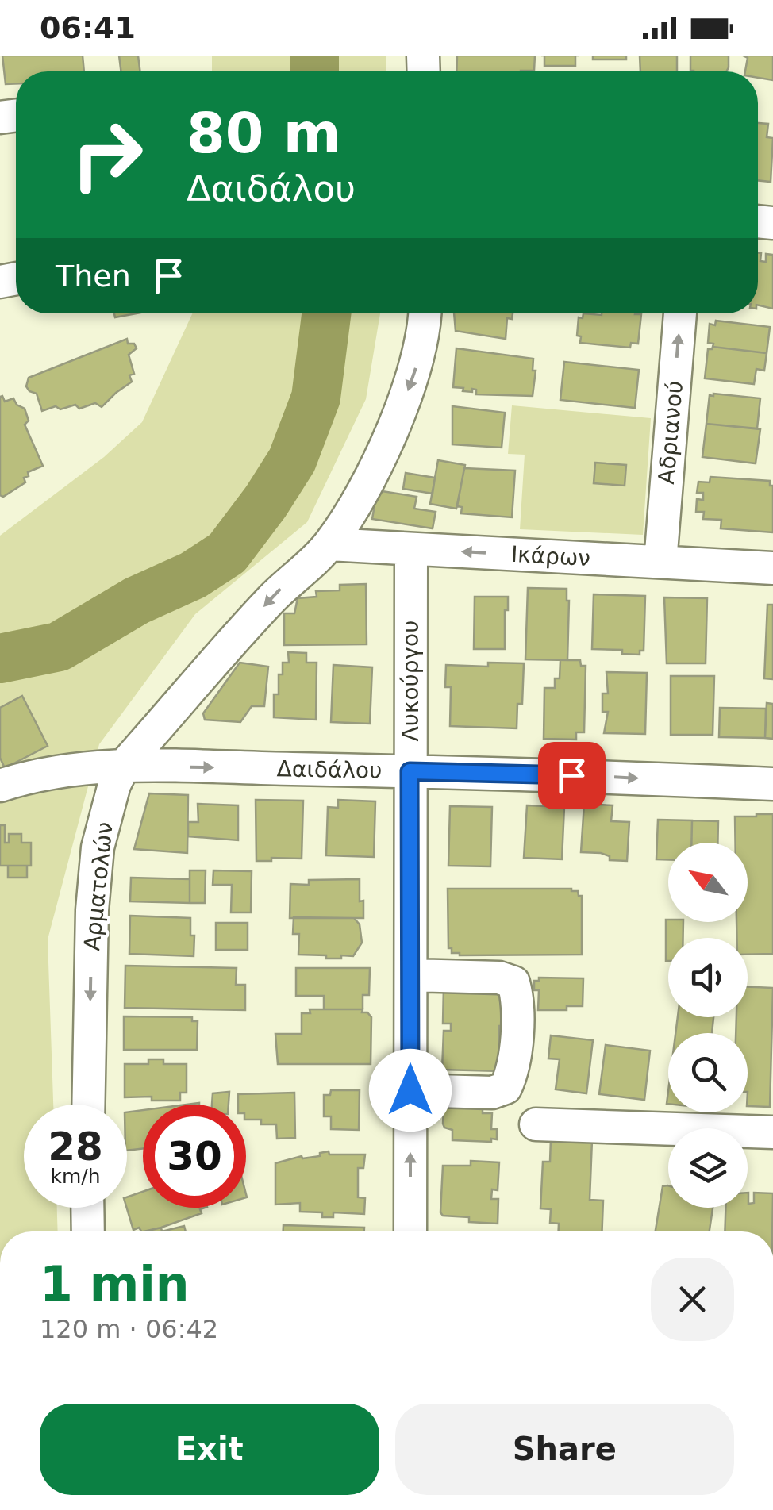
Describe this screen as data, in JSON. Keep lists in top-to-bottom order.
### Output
{
  "streets": {
    "street": [
      "Αδριανού",
      "Ικάρων",
      "Λυκούργου",
      "Δαιδάλου",
      "Αρματολών"
    ]
  },
  "crossings": [
    ["Αδριανού", "Ικάρων"],
    ["Ικάρων", "Λυκούργου"],
    ["Ικάρων", "Αρματολών"],
    ["Λυκούργου", "Δαιδάλου"],
    ["Δαιδάλου", "Αρματολών"]
  ],
  "one_way": ["Ικάρων", "Δαιδάλου", "Αρματολών"],
  "north": "top left",
  "page": {
    "status": "06:41",
    "turn": ["80 m", "Δαιδάλου"],
    "then": "Then",
    "speed": "28 km/h",
    "limit": "30",
    "heading": ["1 min", "120 m · 06:42"],
    "buttons": ["Exit", "Share"]
  }
}
